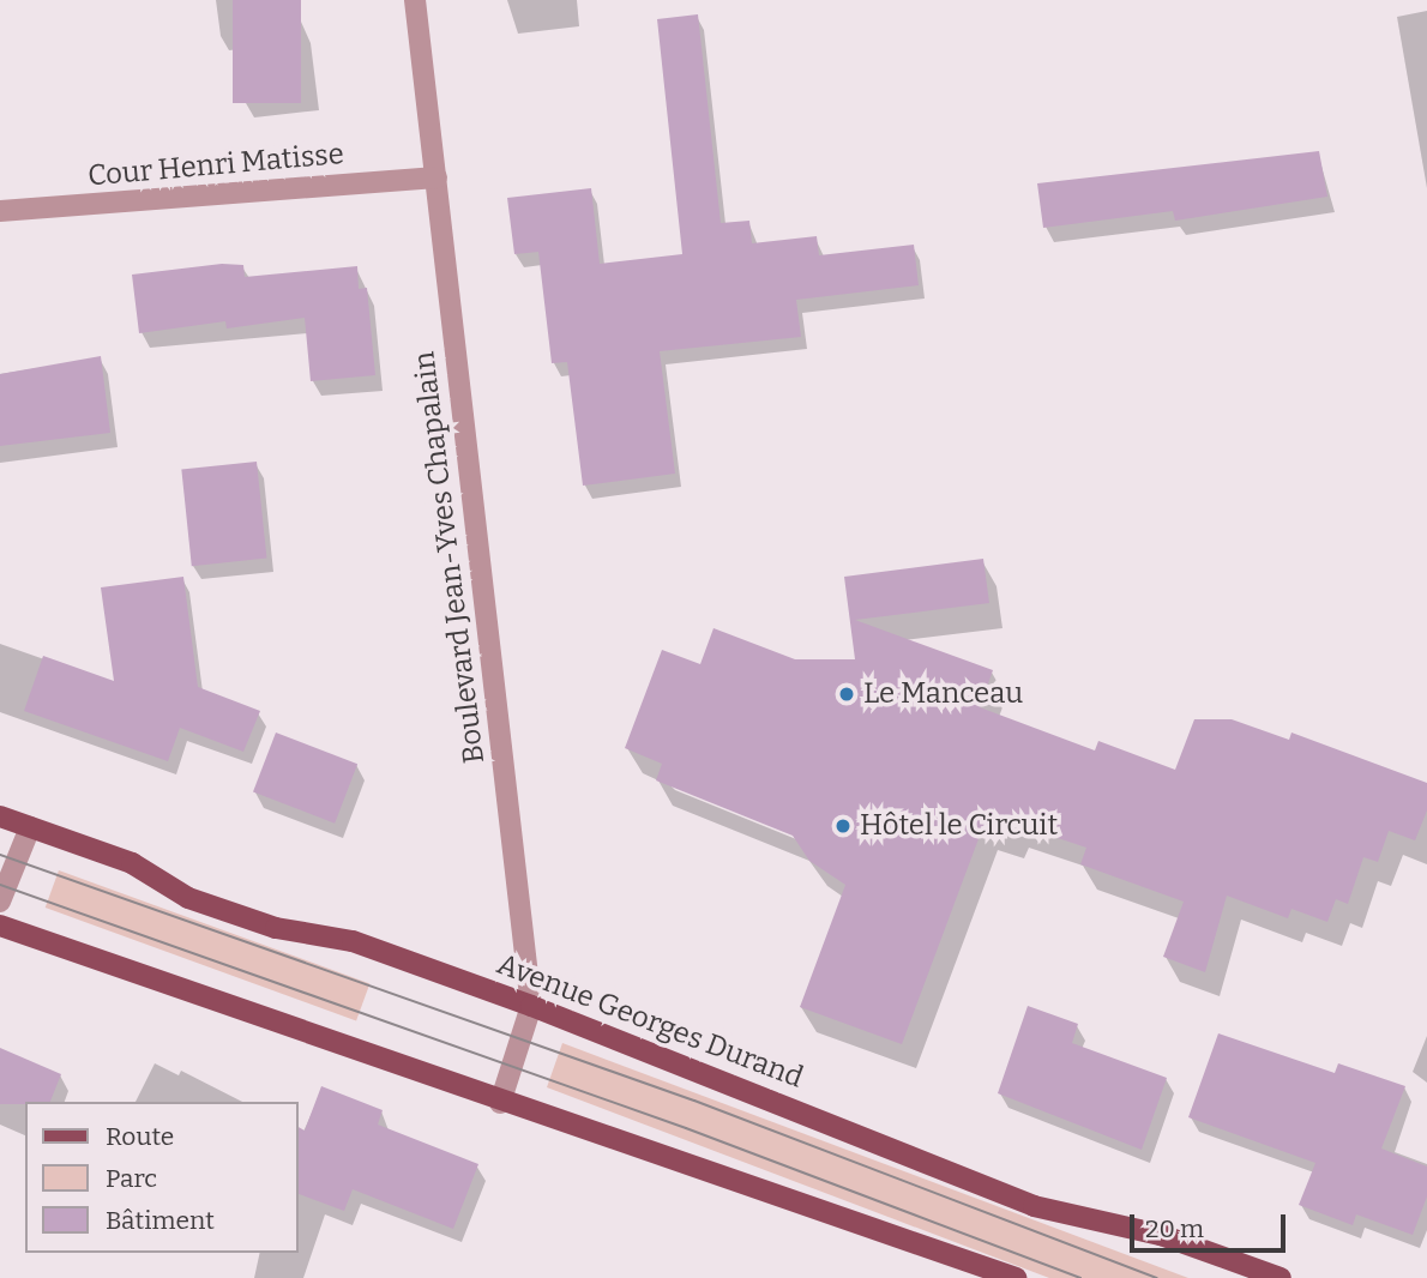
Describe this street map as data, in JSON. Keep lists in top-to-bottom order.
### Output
{
  "streets": {
    "main road": ["Avenue Georges Durand"],
    "street": ["Cour Henri Matisse", "Boulevard Jean-Yves Chapalain"]
  },
  "crossings": [
    ["Cour Henri Matisse", "Boulevard Jean-Yves Chapalain"],
    ["Boulevard Jean-Yves Chapalain", "Avenue Georges Durand"]
  ],
  "places": ["Le Manceau", "Hôtel le Circuit"],
  "legend": ["Route", "Parc", "Bâtiment"],
  "scale_bar": "20 m"
}
